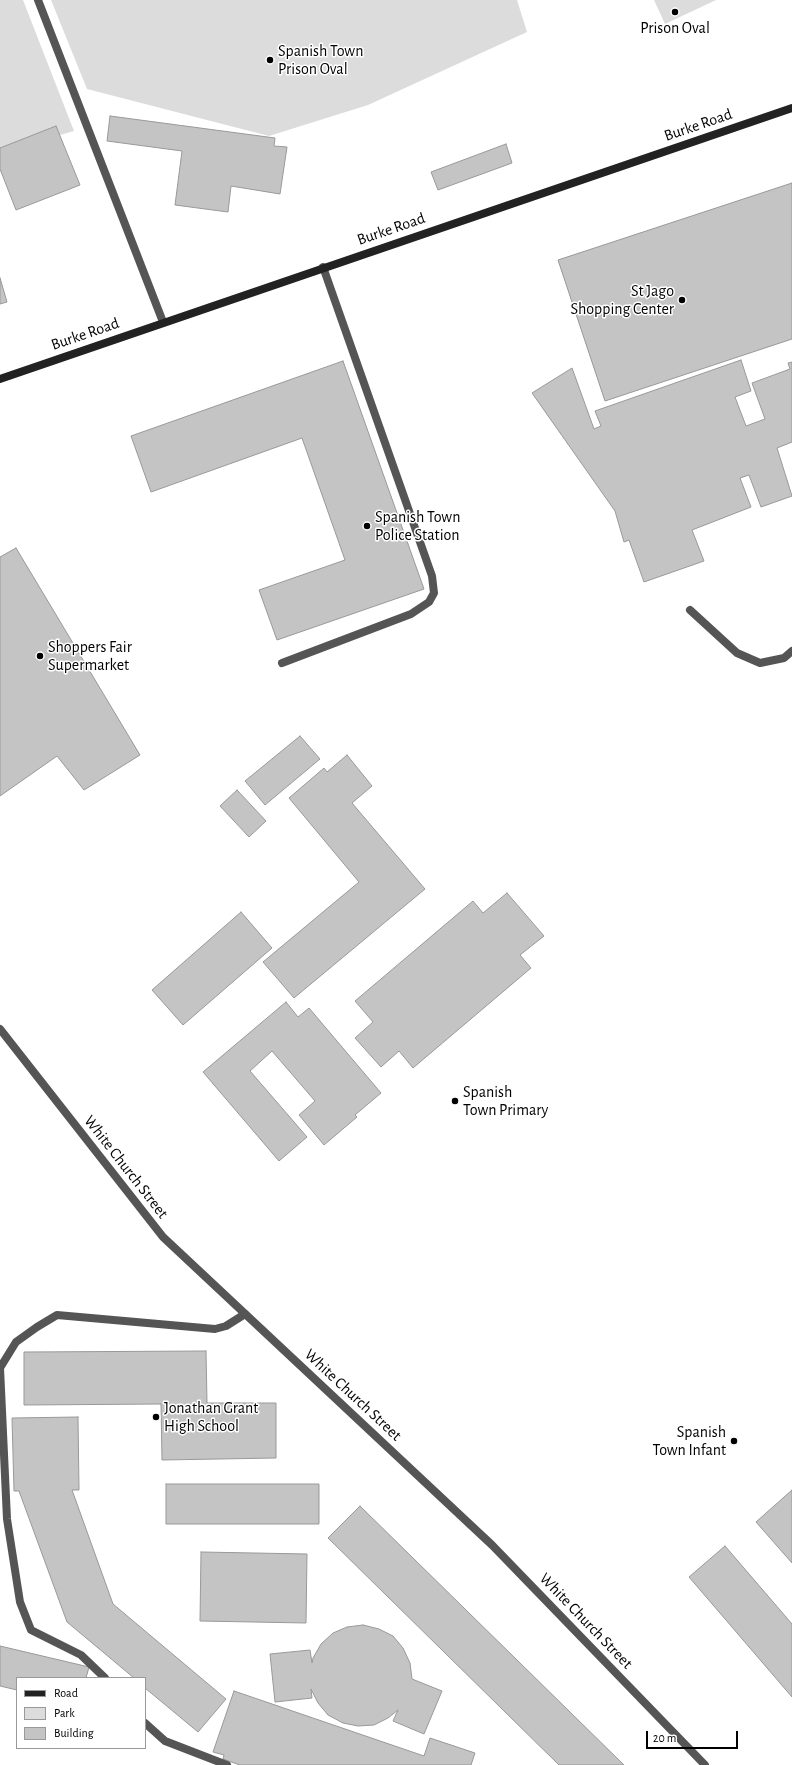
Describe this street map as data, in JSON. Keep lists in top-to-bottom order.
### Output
{
  "streets": {
    "main road": ["Burke Road"],
    "street": ["White Church Street"]
  },
  "places": [
    "Prison Oval",
    "Spanish Town Prison Oval",
    "St Jago Shopping Center",
    "Spanish Town Police Station",
    "Shoppers Fair Supermarket",
    "Spanish Town Primary",
    "Jonathan Grant High School",
    "Spanish Town Infant"
  ],
  "legend": ["Road", "Park", "Building"],
  "scale_bar": "20 m"
}
